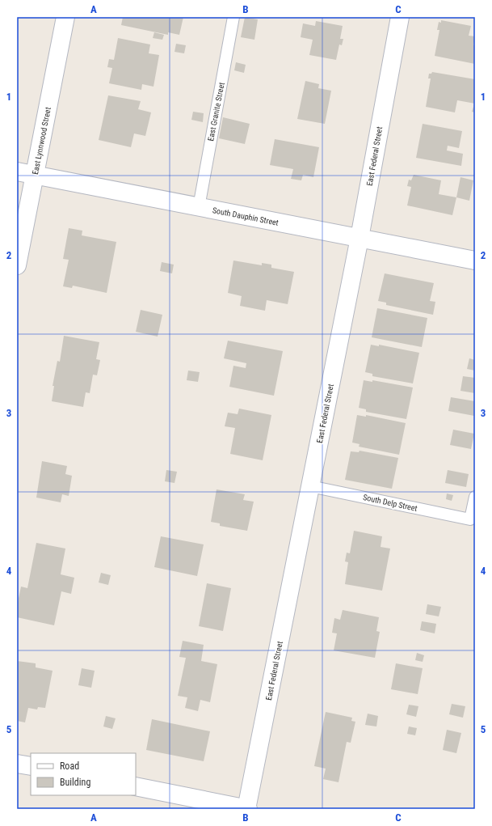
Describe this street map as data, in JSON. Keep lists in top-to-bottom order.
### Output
{
  "streets": {
    "street": ["East Lynnwood Street", "East Federal Street", "South Dauphin Street"],
    "lane": ["East Granite Street", "South Delp Street"]
  },
  "crossings": [
    ["East Granite Street", "South Dauphin Street"],
    ["East Lynnwood Street", "South Dauphin Street"],
    ["East Federal Street", "South Dauphin Street"],
    ["East Federal Street", "South Delp Street"]
  ],
  "legend": ["Road", "Building"],
  "grid": {
    "columns": ["A", "B", "C"],
    "rows": [
      "1",
      "2",
      "3",
      "4",
      "5"
    ]
  }
}
